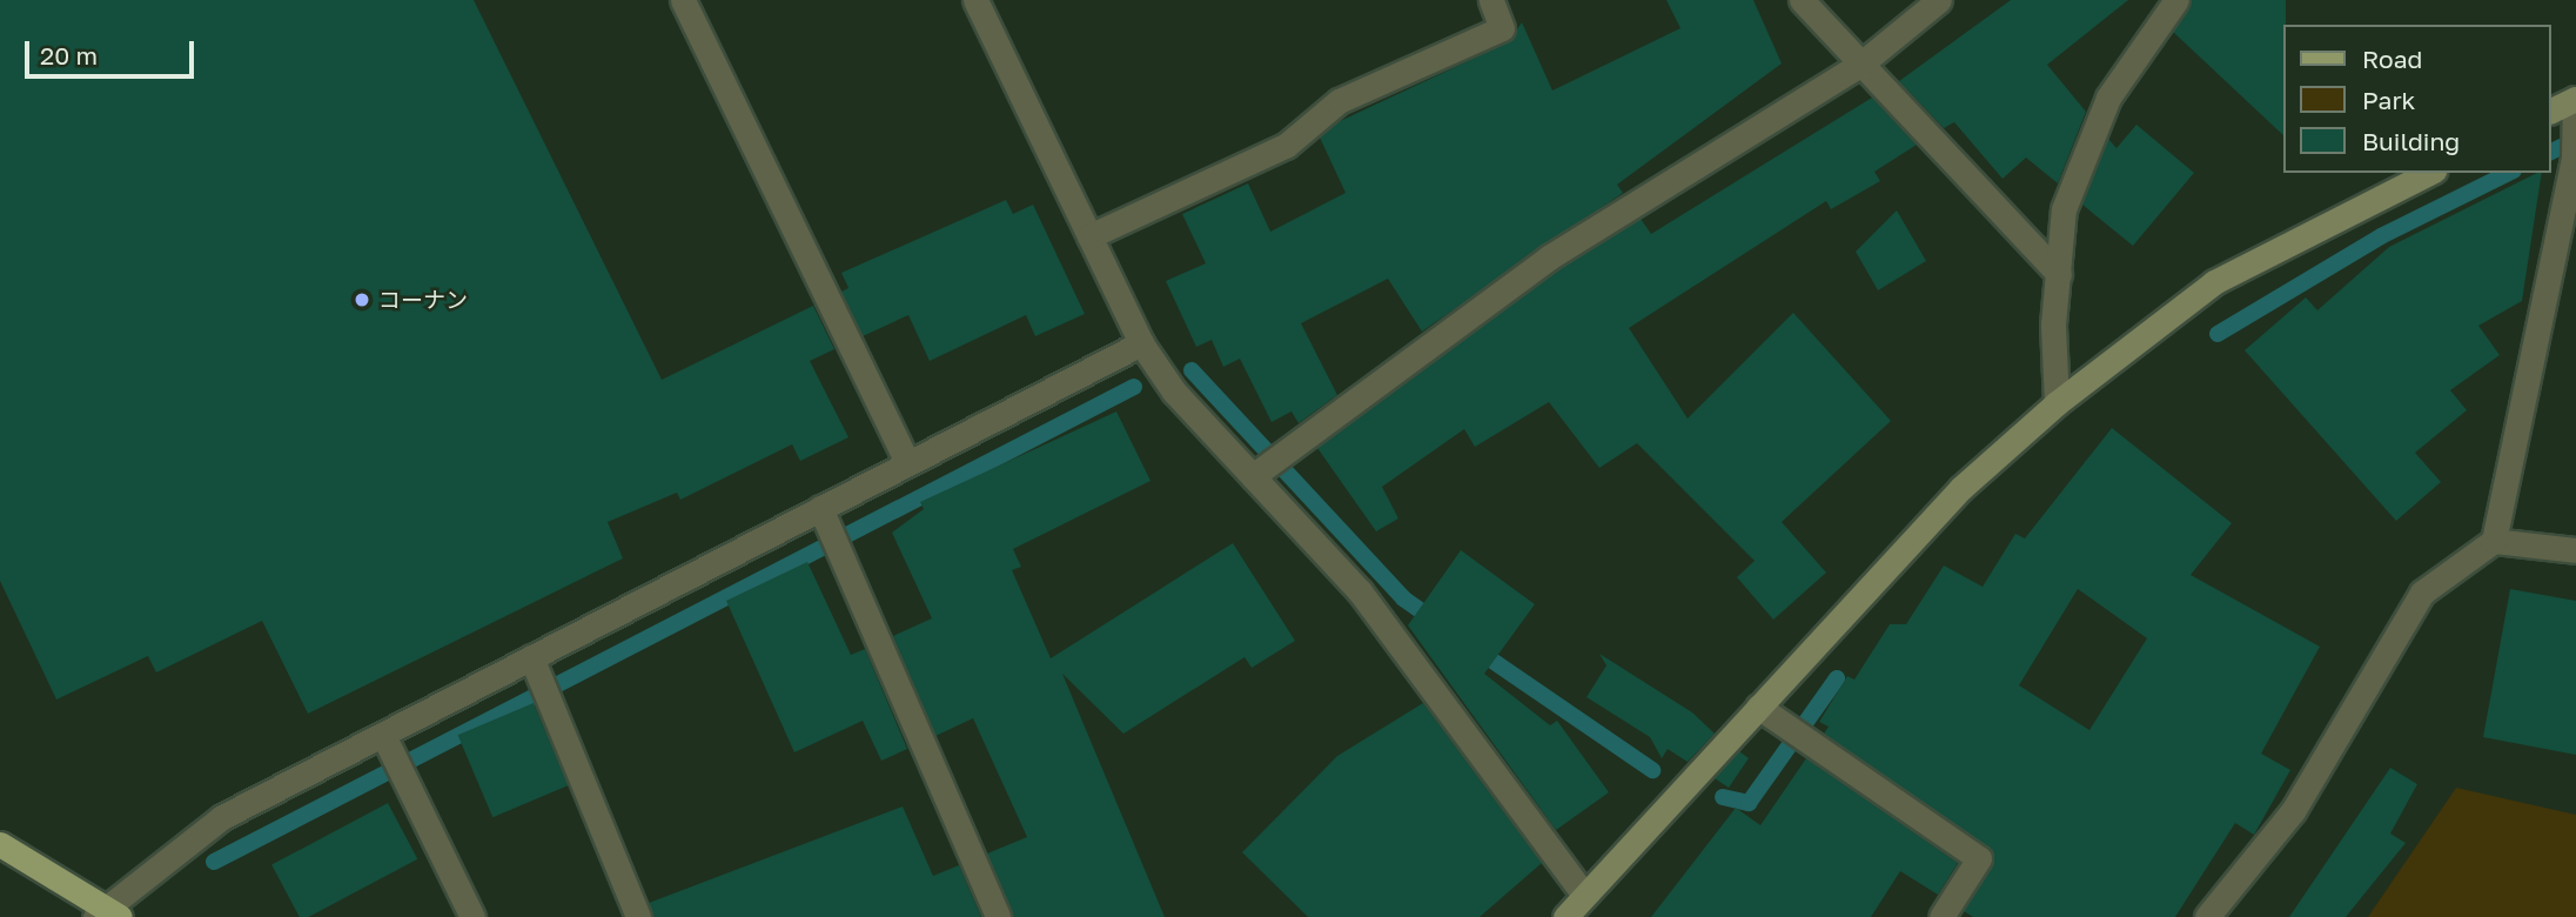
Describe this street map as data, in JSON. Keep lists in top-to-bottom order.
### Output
{
  "places": ["コーナン"],
  "legend": ["Road", "Park", "Building"],
  "scale_bar": "20 m"
}
